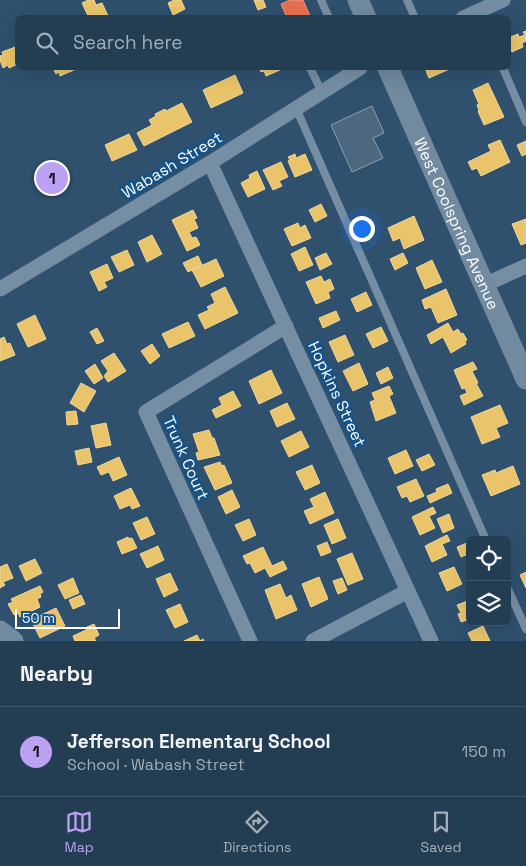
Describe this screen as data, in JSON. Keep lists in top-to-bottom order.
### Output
{
  "streets": {
    "street": [
      "Wabash Street",
      "West Coolspring Avenue",
      "Hopkins Street",
      "Trunk Court"
    ]
  },
  "crossings": [
    ["Wabash Street", "Hopkins Street"],
    ["Hopkins Street", "Trunk Court"]
  ],
  "scale_bar": "50 m",
  "page": {
    "search": "Search here",
    "pins": "1",
    "scale": "50 m",
    "heading": "Nearby",
    "list": [
      {
        "mark": "1",
        "name": "Jefferson Elementary School",
        "note": "School · Wabash Street",
        "value": "150 m"
      }
    ],
    "nav": ["Map", "Directions", "Saved"]
  }
}
